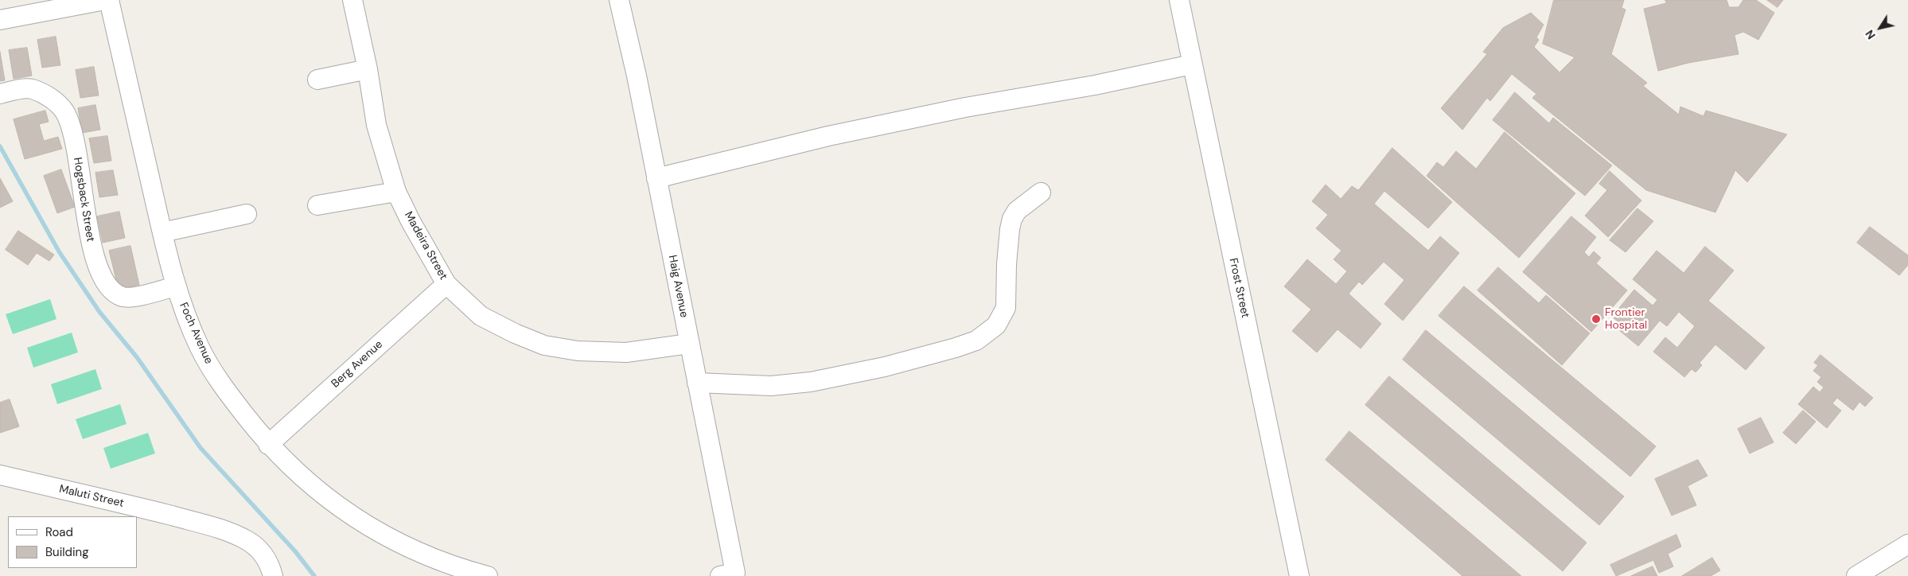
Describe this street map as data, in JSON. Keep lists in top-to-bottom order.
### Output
{
  "streets": {
    "street": [
      "Hogsback Street",
      "Madeira Street",
      "Haig Avenue",
      "Frost Street",
      "Foch Avenue",
      "Berg Avenue",
      "Maluti Street"
    ]
  },
  "crossings": [
    ["Hogsback Street", "Foch Avenue"],
    ["Madeira Street", "Haig Avenue"],
    ["Madeira Street", "Berg Avenue"],
    ["Foch Avenue", "Berg Avenue"]
  ],
  "places": ["Frontier Hospital"],
  "legend": ["Road", "Building"],
  "north": "bottom left"
}
